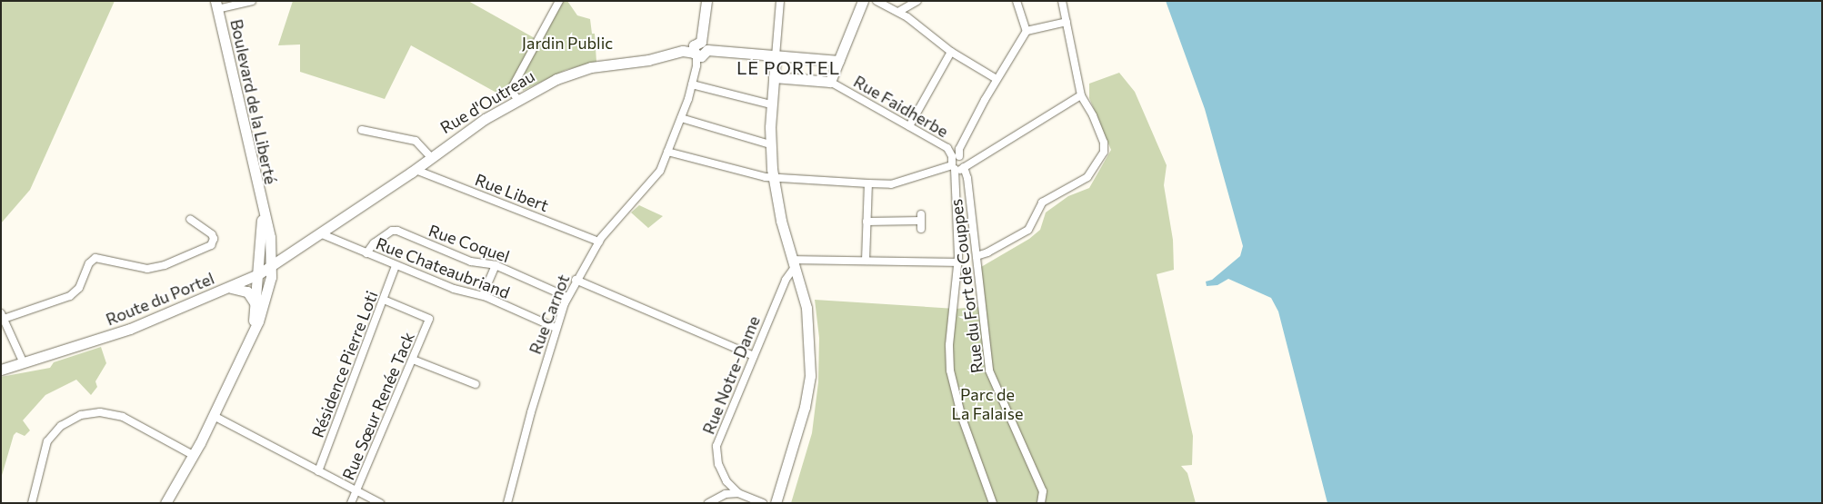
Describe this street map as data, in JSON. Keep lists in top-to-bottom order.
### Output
{
  "streets": {
    "street": [
      "Boulevard de la Liberté",
      "Rue d'Outreau",
      "Rue Faidherbe",
      "Rue Libert",
      "Rue Coquel",
      "Rue Chateaubriand",
      "Rue du Fort de Couppes",
      "Route du Portel",
      "Rue Carnot",
      "Résidence Pierre Loti",
      "Rue Notre-Dame",
      "Rue Sœur Renée Tack"
    ]
  },
  "crossings": [
    ["Boulevard de la Liberté", "Route du Portel"],
    ["Rue d'Outreau", "Rue Libert"],
    ["Rue d'Outreau", "Rue Chateaubriand"],
    ["Rue d'Outreau", "Route du Portel"],
    ["Rue d'Outreau", "Rue Carnot"],
    ["Rue Faidherbe", "Rue du Fort de Couppes"],
    ["Rue Libert", "Rue Carnot"],
    ["Rue Coquel", "Rue Chateaubriand"],
    ["Rue Coquel", "Rue Carnot"],
    ["Rue Chateaubriand", "Route du Portel"],
    ["Rue Chateaubriand", "Rue Carnot"],
    ["Rue Chateaubriand", "Résidence Pierre Loti"],
    ["Résidence Pierre Loti", "Rue Sœur Renée Tack"]
  ],
  "districts": ["LE PORTEL"],
  "parks": ["Jardin Public", "Parc de La Falaise"]
}
